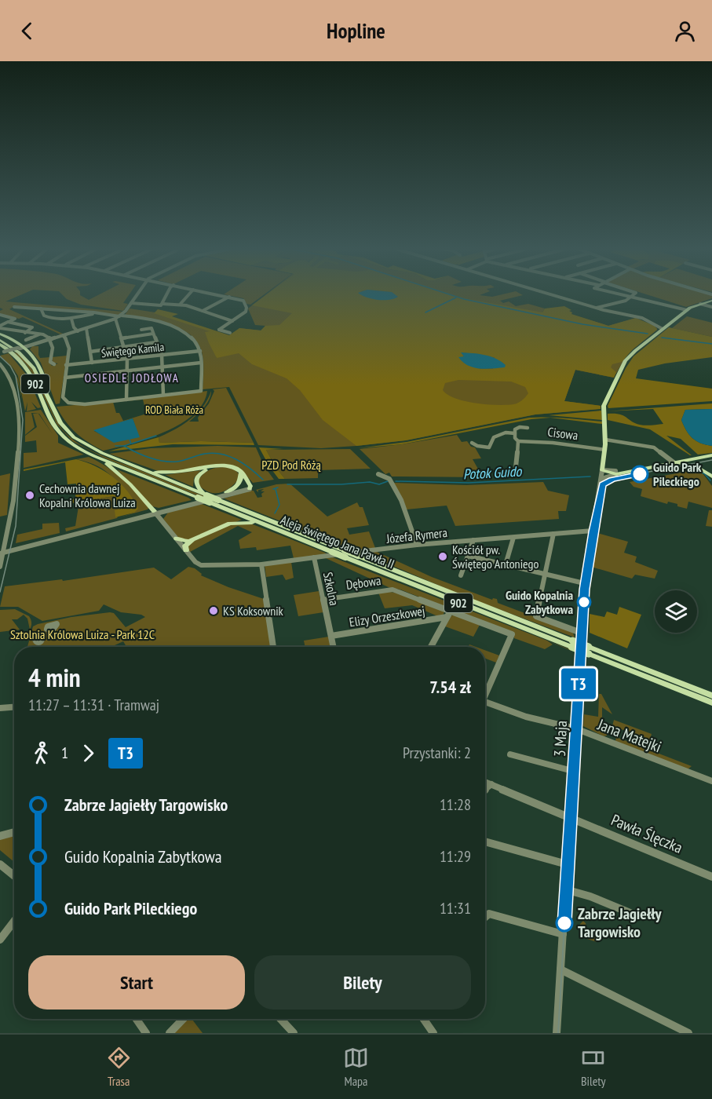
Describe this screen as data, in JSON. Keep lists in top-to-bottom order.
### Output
{
  "streets": {
    "main road": ["902", "Aleja świętego Jana Pawła II", "3 Maja"],
    "street": [
      "Świętego Kamila",
      "Cisowa",
      "Józefa Rymera",
      "Dębowa",
      "Szkolna",
      "Elizy Orzeszkowej",
      "Jana Matejki",
      "Pawła Ślęczka"
    ]
  },
  "crossings": [
    ["Cisowa", "3 Maja"],
    ["Józefa Rymera", "Szkolna"],
    ["Józefa Rymera", "3 Maja"],
    ["Dębowa", "Szkolna"],
    ["Szkolna", "Elizy Orzeszkowej"],
    ["Jana Matejki", "3 Maja"],
    ["3 Maja", "Pawła Ślęczka"]
  ],
  "districts": ["OSIEDLE JODŁOWA"],
  "water": ["Potok Guido"],
  "parks": ["ROD Biała Róża", "PZD Pod Różą", "Sztolnia Królowa Luiza - Park 12C"],
  "places": [
    "Guido Park Pileckiego",
    "Cechownia dawnej Kopalni Królowa Luiza",
    "Kościół pw. Świętego Antoniego",
    "Guido Kopalnia Zabytkowa",
    "KS Koksownik",
    "Zabrze Jagiełły Targowisko"
  ],
  "lines": ["tram line T3"],
  "page": {
    "header": "Hopline",
    "on_map": "T3",
    "heading": ["4 min", "11:27 – 11:31 · Tramwaj", "7.54 zł"],
    "legs": ["1", "T3", "Przystanki: 2"],
    "list": [
      {
        "name": "Zabrze Jagiełły Targowisko",
        "value": "11:28"
      },
      {
        "name": "Guido Kopalnia Zabytkowa",
        "value": "11:29"
      },
      {
        "name": "Guido Park Pileckiego",
        "value": "11:31"
      }
    ],
    "buttons": ["Start", "Bilety"],
    "tabs": ["Trasa", "Mapa", "Bilety"]
  }
}
